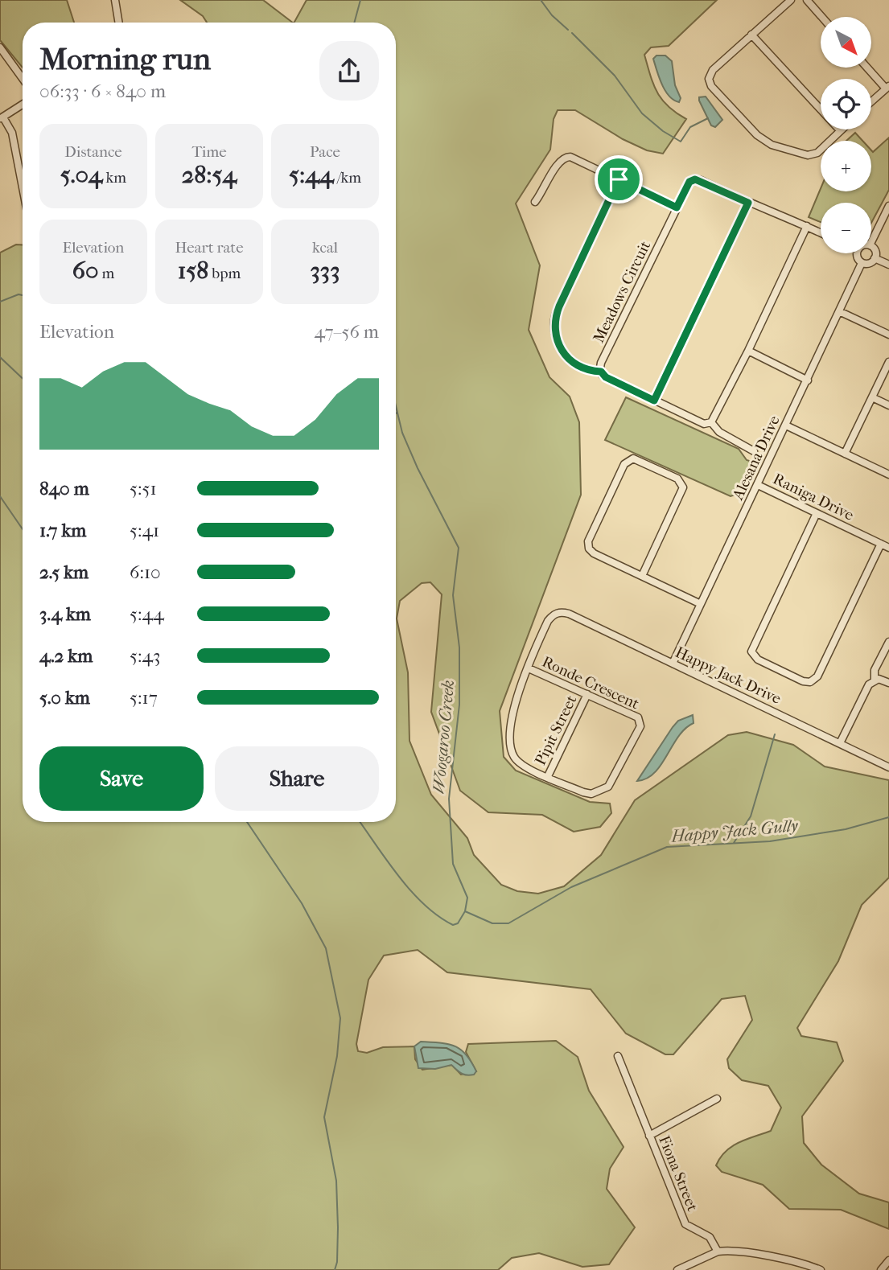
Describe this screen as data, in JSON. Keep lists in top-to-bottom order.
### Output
{
  "streets": {
    "street": [
      "Meadows Circuit",
      "Alesana Drive",
      "Raniga Drive",
      "Happy Jack Drive",
      "Ronde Crescent",
      "Pipit Street",
      "Fiona Street"
    ]
  },
  "crossings": [
    ["Alesana Drive", "Raniga Drive"],
    ["Alesana Drive", "Happy Jack Drive"],
    ["Happy Jack Drive", "Ronde Crescent"],
    ["Ronde Crescent", "Pipit Street"]
  ],
  "water": ["Woogaroo Creek", "Happy Jack Gully"],
  "north": "bottom right",
  "page": {
    "map_buttons": ["+", "−"],
    "heading": ["Morning run", "06:33 · 6 × 840 m"],
    "stats": [
      ["Distance", "5.04 km"],
      ["Time", "28:54"],
      ["Pace", "5:44 /km"],
      ["Elevation", "60 m"],
      ["Heart rate", "158 bpm"],
      ["kcal", "333"]
    ],
    "chart": ["Elevation", "47–56 m"],
    "list": [
      {
        "name": "840 m",
        "note": "5:51"
      },
      {
        "name": "1.7 km",
        "note": "5:41"
      },
      {
        "name": "2.5 km",
        "note": "6:10"
      },
      {
        "name": "3.4 km",
        "note": "5:44"
      },
      {
        "name": "4.2 km",
        "note": "5:43"
      },
      {
        "name": "5.0 km",
        "note": "5:17"
      }
    ],
    "buttons": ["Save", "Share"]
  }
}
